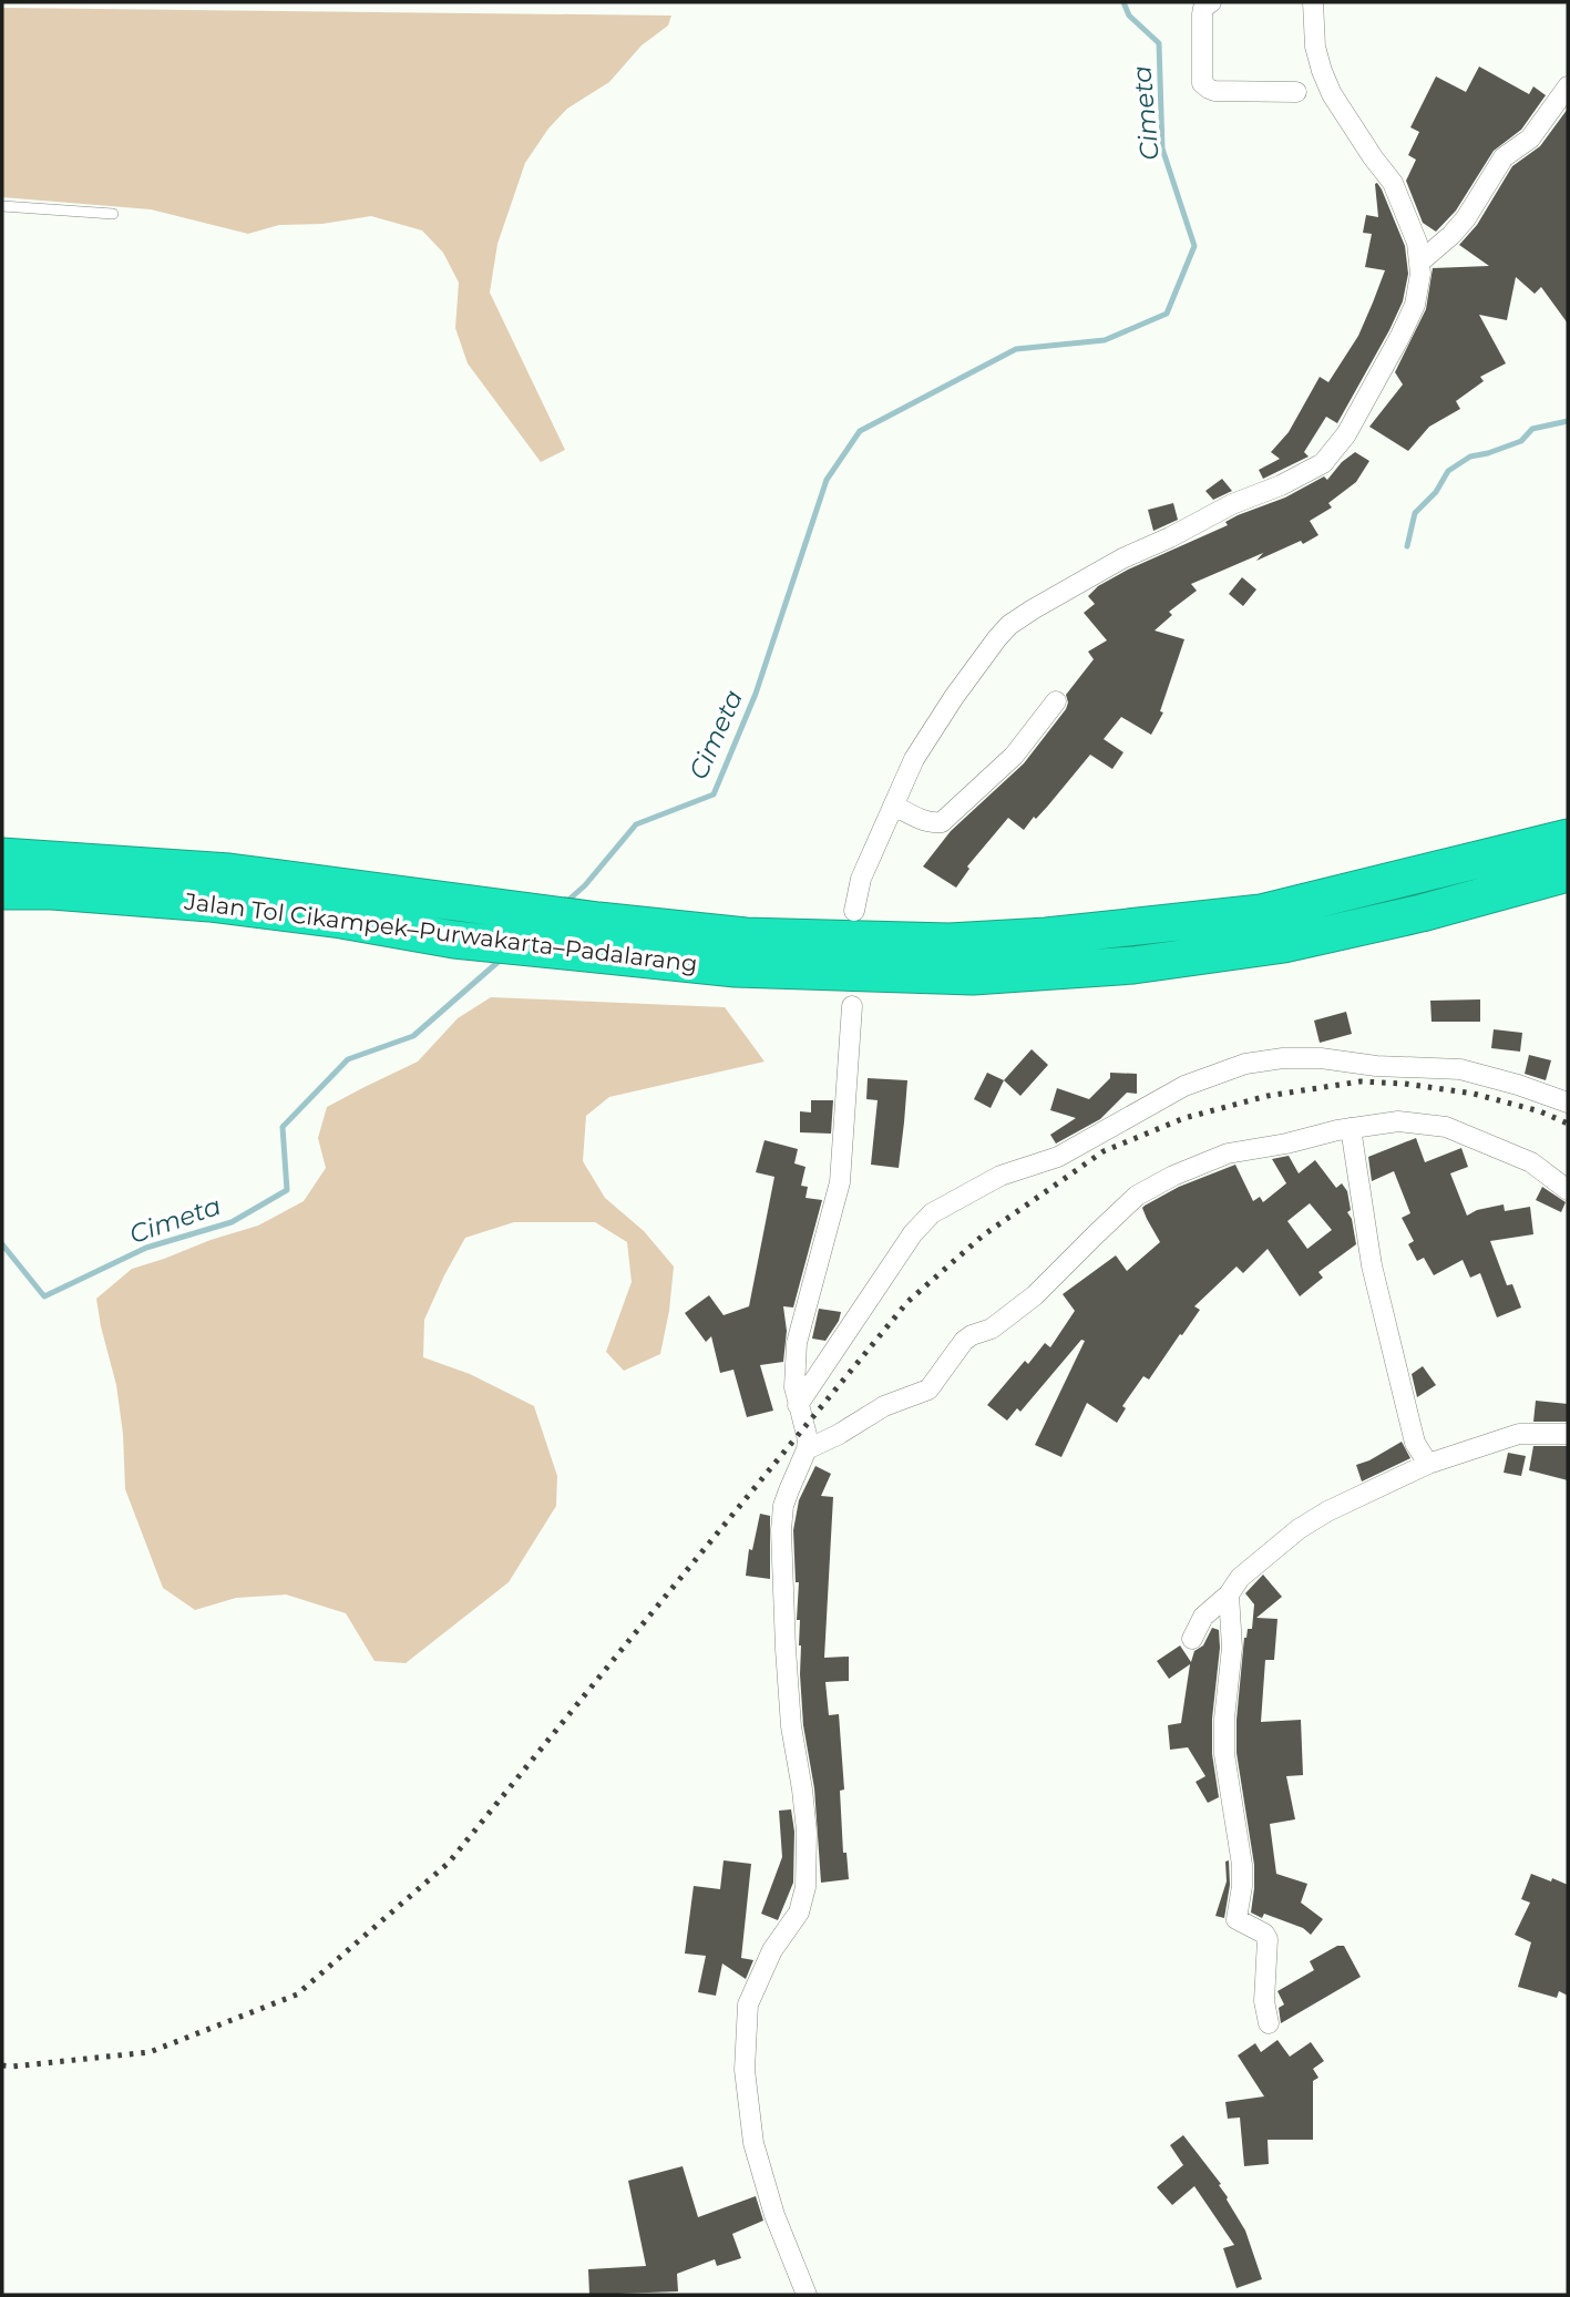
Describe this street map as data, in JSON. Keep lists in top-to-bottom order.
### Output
{
  "streets": {
    "highway": ["Jalan Tol Cikampek–Purwakarta–Padalarang"]
  },
  "water": ["Cimeta"]
}
